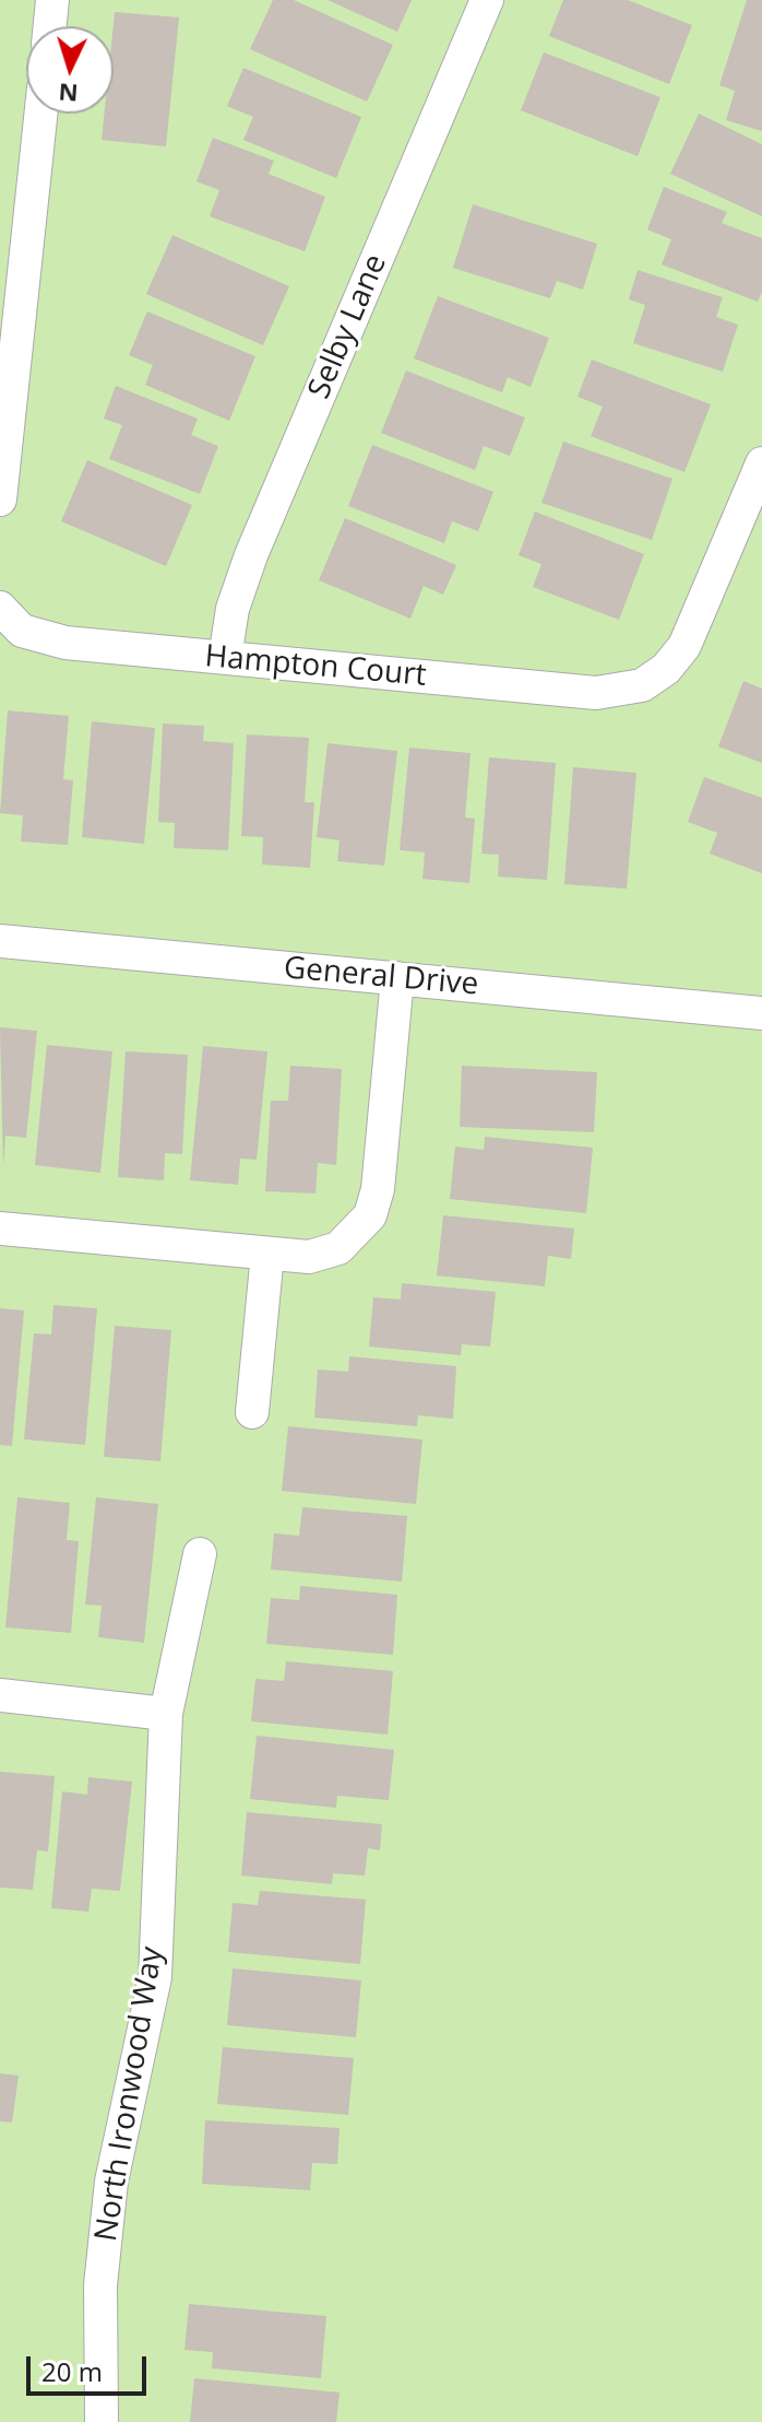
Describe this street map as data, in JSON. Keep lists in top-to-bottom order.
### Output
{
  "streets": {
    "street": [
      "Selby Lane",
      "Hampton Court",
      "General Drive",
      "North Ironwood Way"
    ]
  },
  "crossings": [
    ["Selby Lane", "Hampton Court"]
  ],
  "scale_bar": "20 m",
  "north": "bottom"
}
